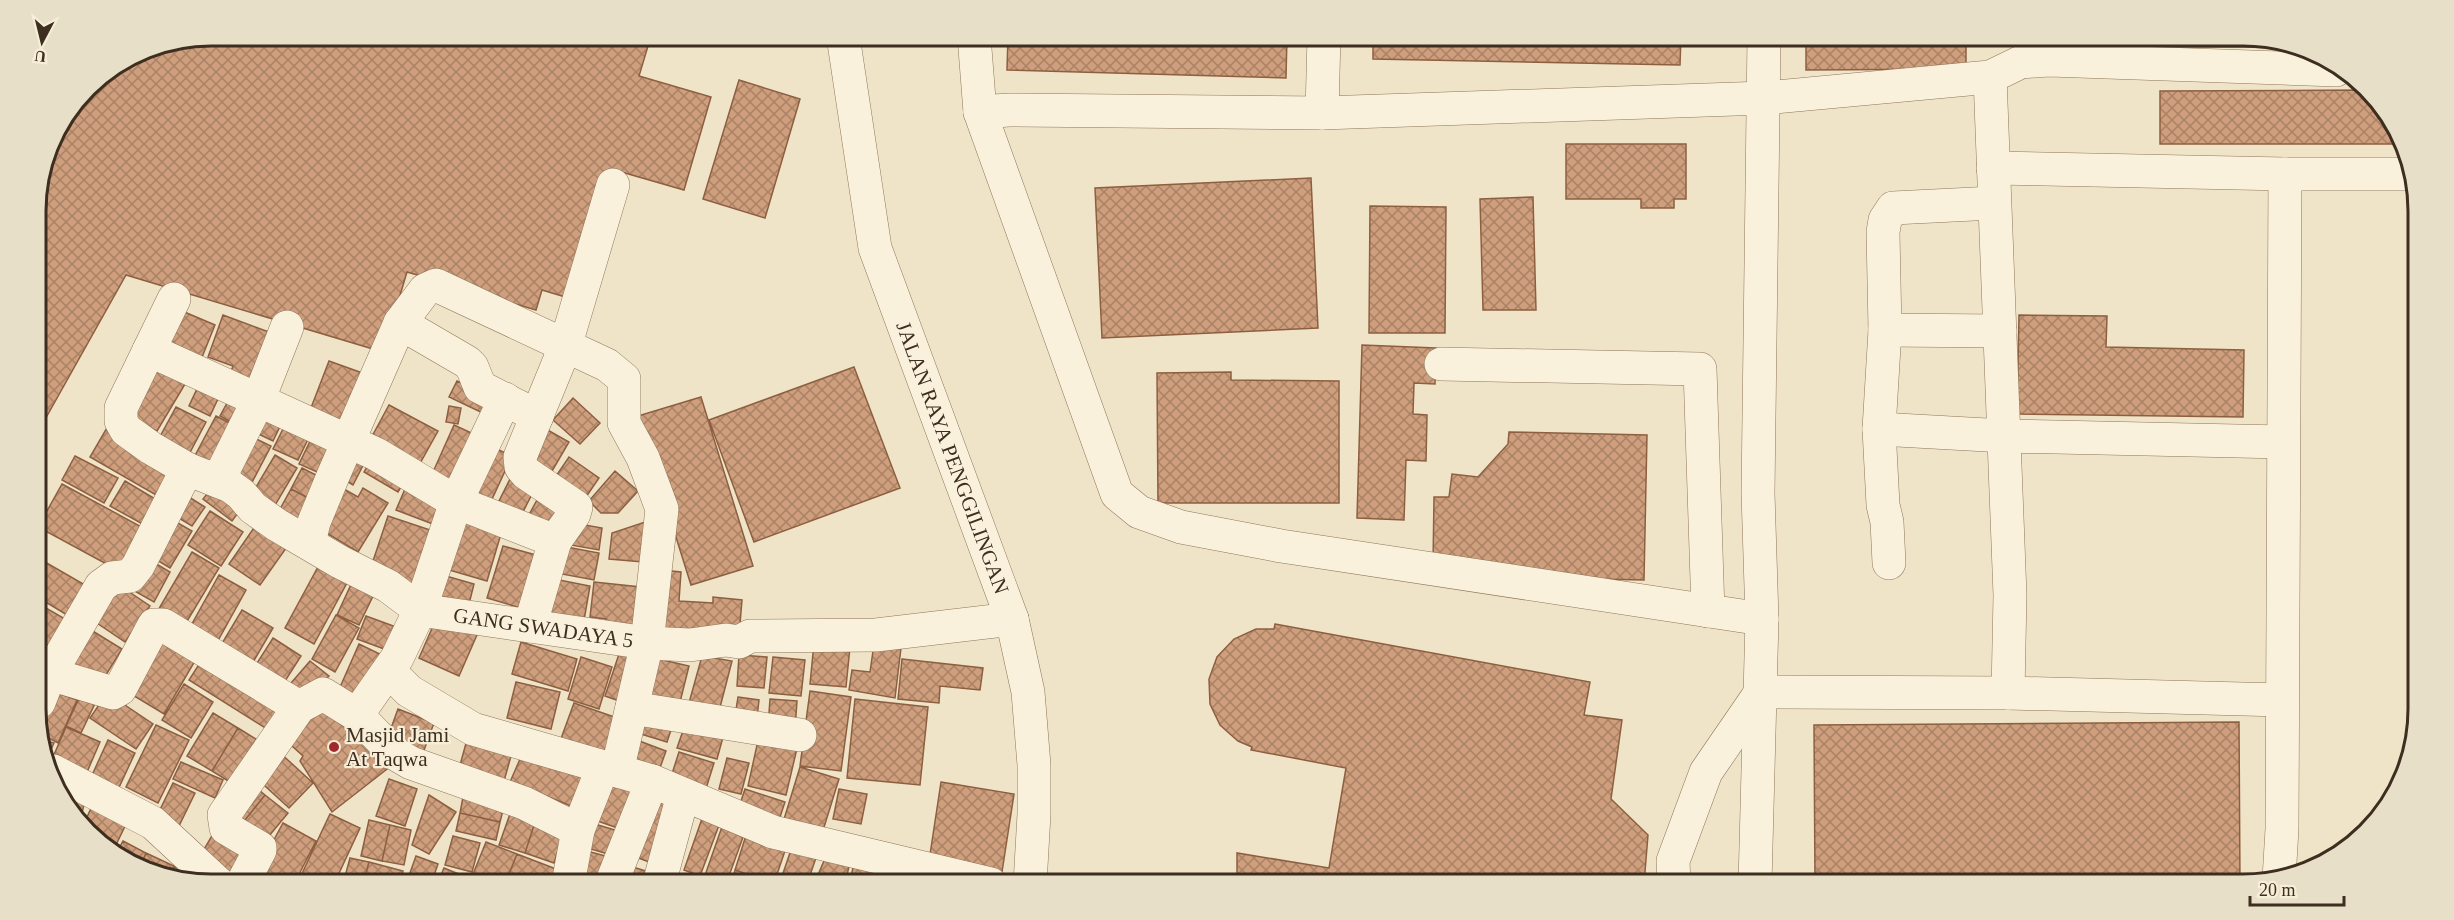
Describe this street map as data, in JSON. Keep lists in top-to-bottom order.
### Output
{
  "streets": {
    "street": ["JALAN RAYA PENGGILINGAN", "GANG SWADAYA 5"]
  },
  "crossings": [
    ["JALAN RAYA PENGGILINGAN", "GANG SWADAYA 5"]
  ],
  "places": ["Masjid Jami At Taqwa"],
  "scale_bar": "20 m",
  "north": "bottom"
}
